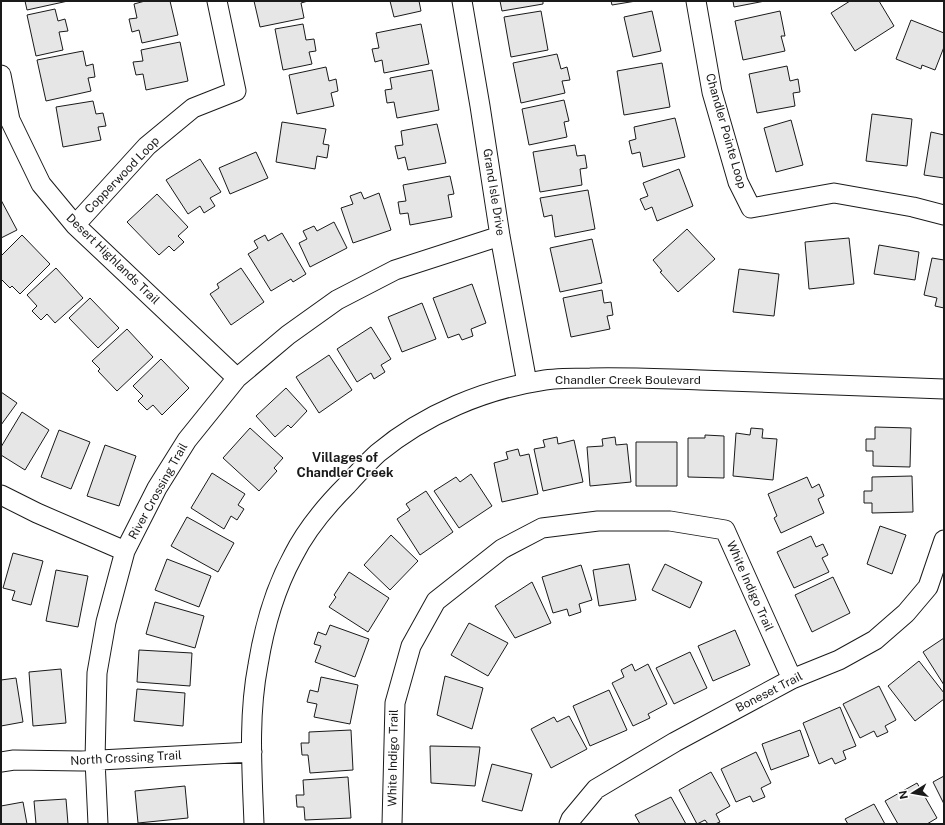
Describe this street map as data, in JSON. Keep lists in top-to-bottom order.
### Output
{
  "streets": {
    "street": [
      "Chandler Pointe Loop",
      "Copperwood Loop",
      "Grand Isle Drive",
      "Desert Highlands Trail",
      "Chandler Creek Boulevard",
      "River Crossing Trail",
      "White Indigo Trail",
      "Boneset Trail",
      "North Crossing Trail"
    ]
  },
  "crossings": [
    ["Copperwood Loop", "Desert Highlands Trail"],
    ["Grand Isle Drive", "Chandler Creek Boulevard"],
    ["Grand Isle Drive", "River Crossing Trail"],
    ["Desert Highlands Trail", "River Crossing Trail"],
    ["Chandler Creek Boulevard", "North Crossing Trail"],
    ["River Crossing Trail", "North Crossing Trail"],
    ["White Indigo Trail", "Boneset Trail"]
  ],
  "districts": ["Villages of Chandler Creek"],
  "north": "left"
}
